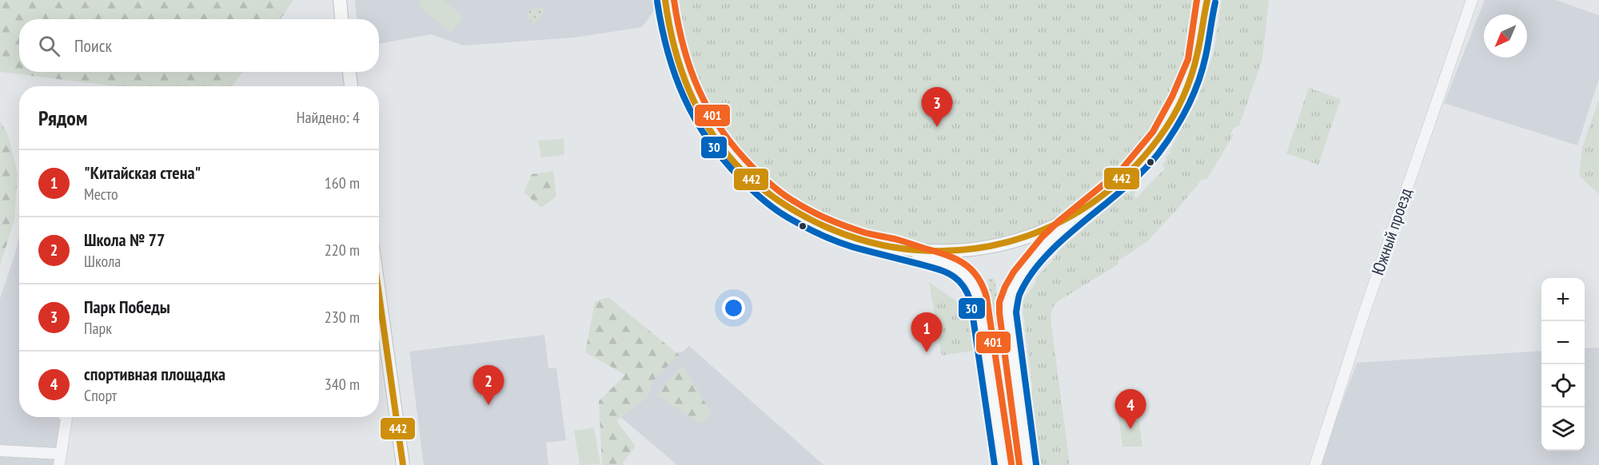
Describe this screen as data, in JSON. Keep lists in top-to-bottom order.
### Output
{
  "streets": {
    "street": ["Южный проезд"]
  },
  "lines": ["transit line 442", "transit line 401", "transit line 30"],
  "north": "bottom left",
  "page": {
    "search": "Поиск",
    "heading": ["Рядом", "Найдено: 4"],
    "pins": [
      "3",
      "1",
      "2",
      "4"
    ],
    "list": [
      {
        "mark": "1",
        "name": "\"Китайская стена\"",
        "note": "Место",
        "value": "160 m"
      },
      {
        "mark": "2",
        "name": "Школа № 77",
        "note": "Школа",
        "value": "220 m"
      },
      {
        "mark": "3",
        "name": "Парк Победы",
        "note": "Парк",
        "value": "230 m"
      },
      {
        "mark": "4",
        "name": "спортивная площадка",
        "note": "Спорт",
        "value": "340 m"
      }
    ],
    "map_buttons": ["+", "−"]
  }
}
